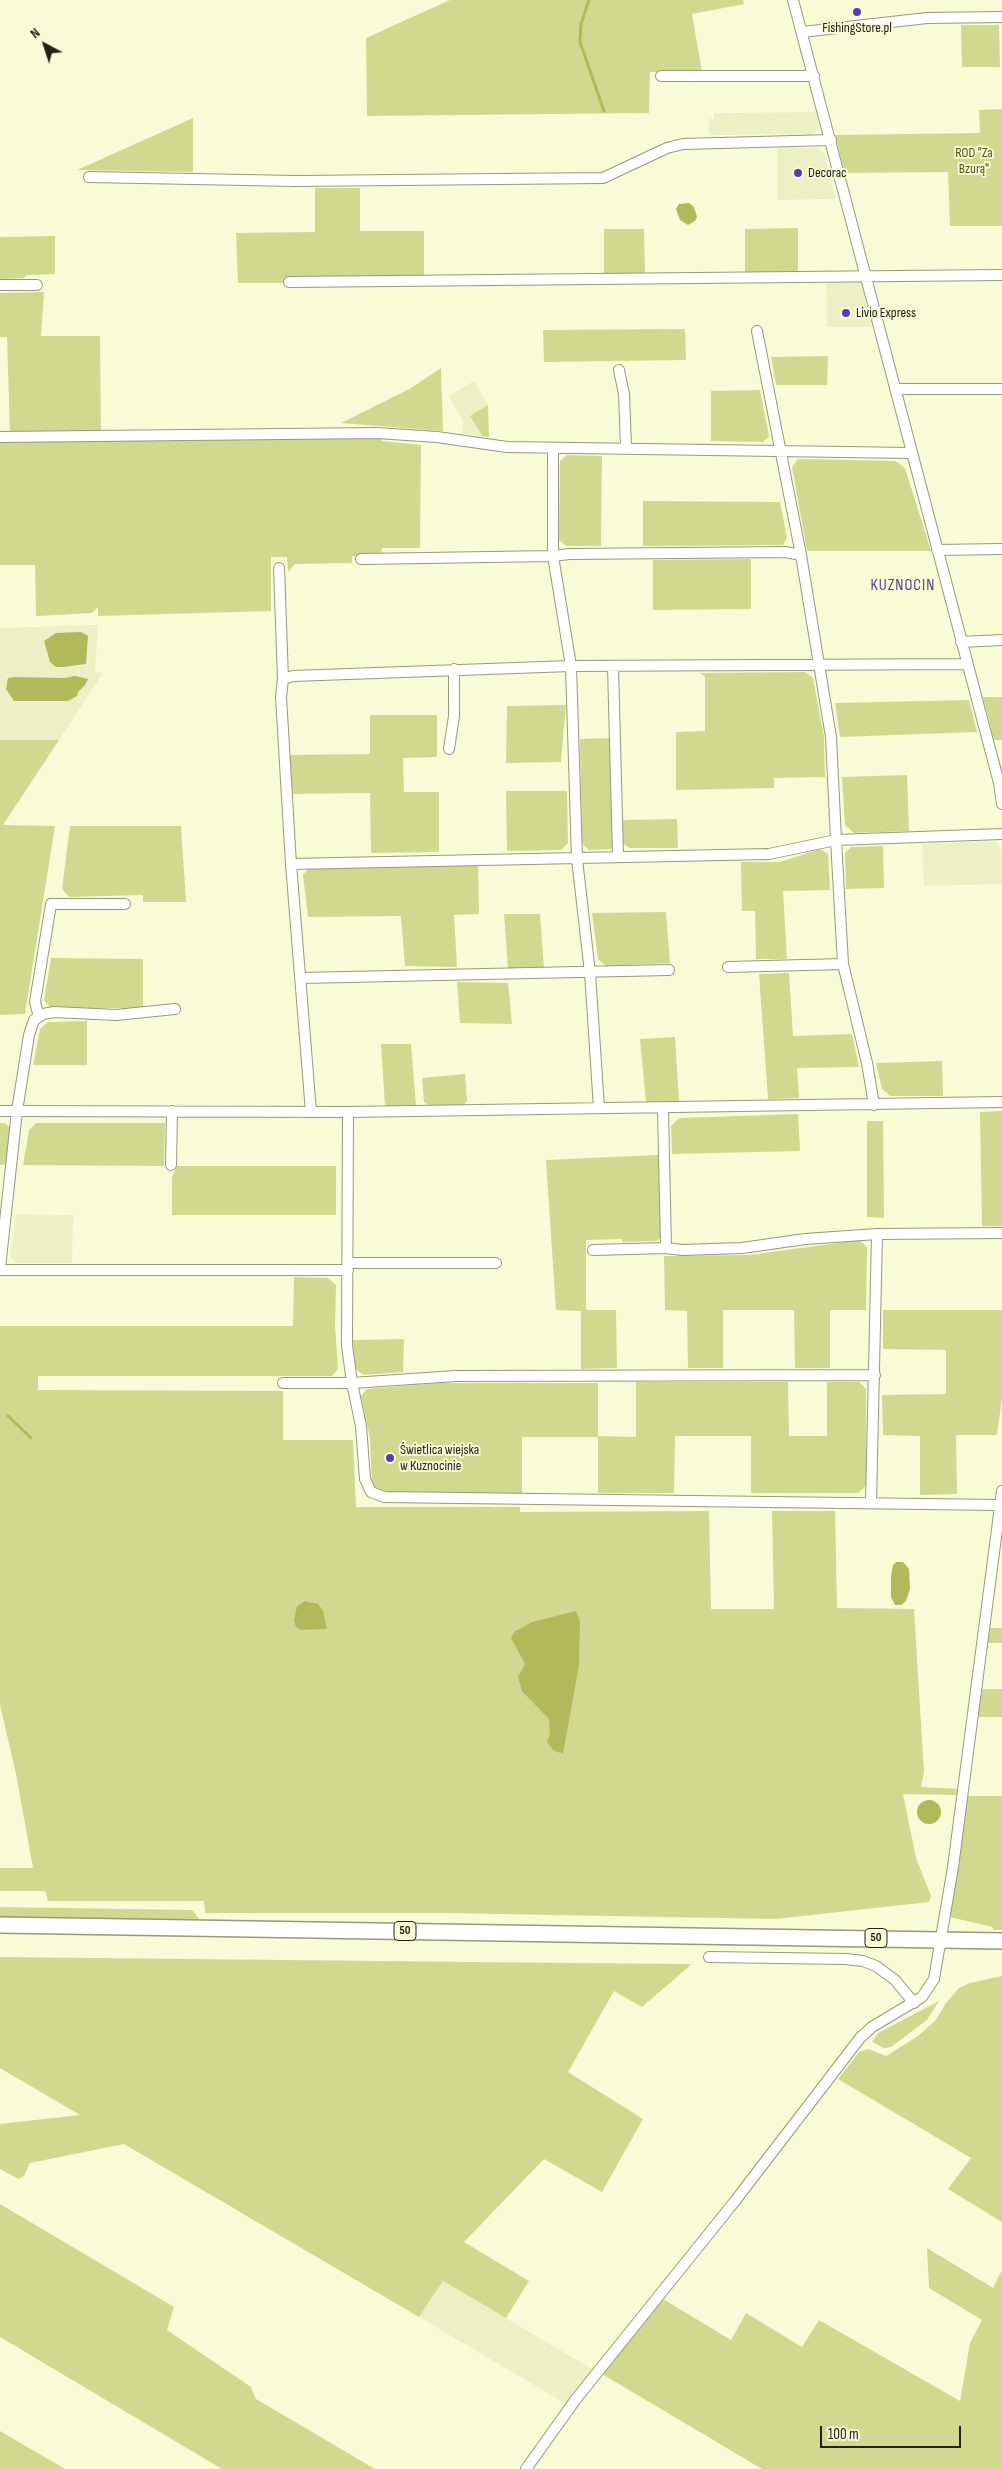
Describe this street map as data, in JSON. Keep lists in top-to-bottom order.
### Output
{
  "streets": {
    "main road": ["50"]
  },
  "districts": ["KUZNOCIN"],
  "parks": ["ROD \"Za Bzurą\""],
  "places": [
    "FishingStore.pl",
    "Decorac",
    "Livio Express",
    "Świetlica wiejska w Kuznocinie"
  ],
  "scale_bar": "100 m",
  "north": "top left"
}
